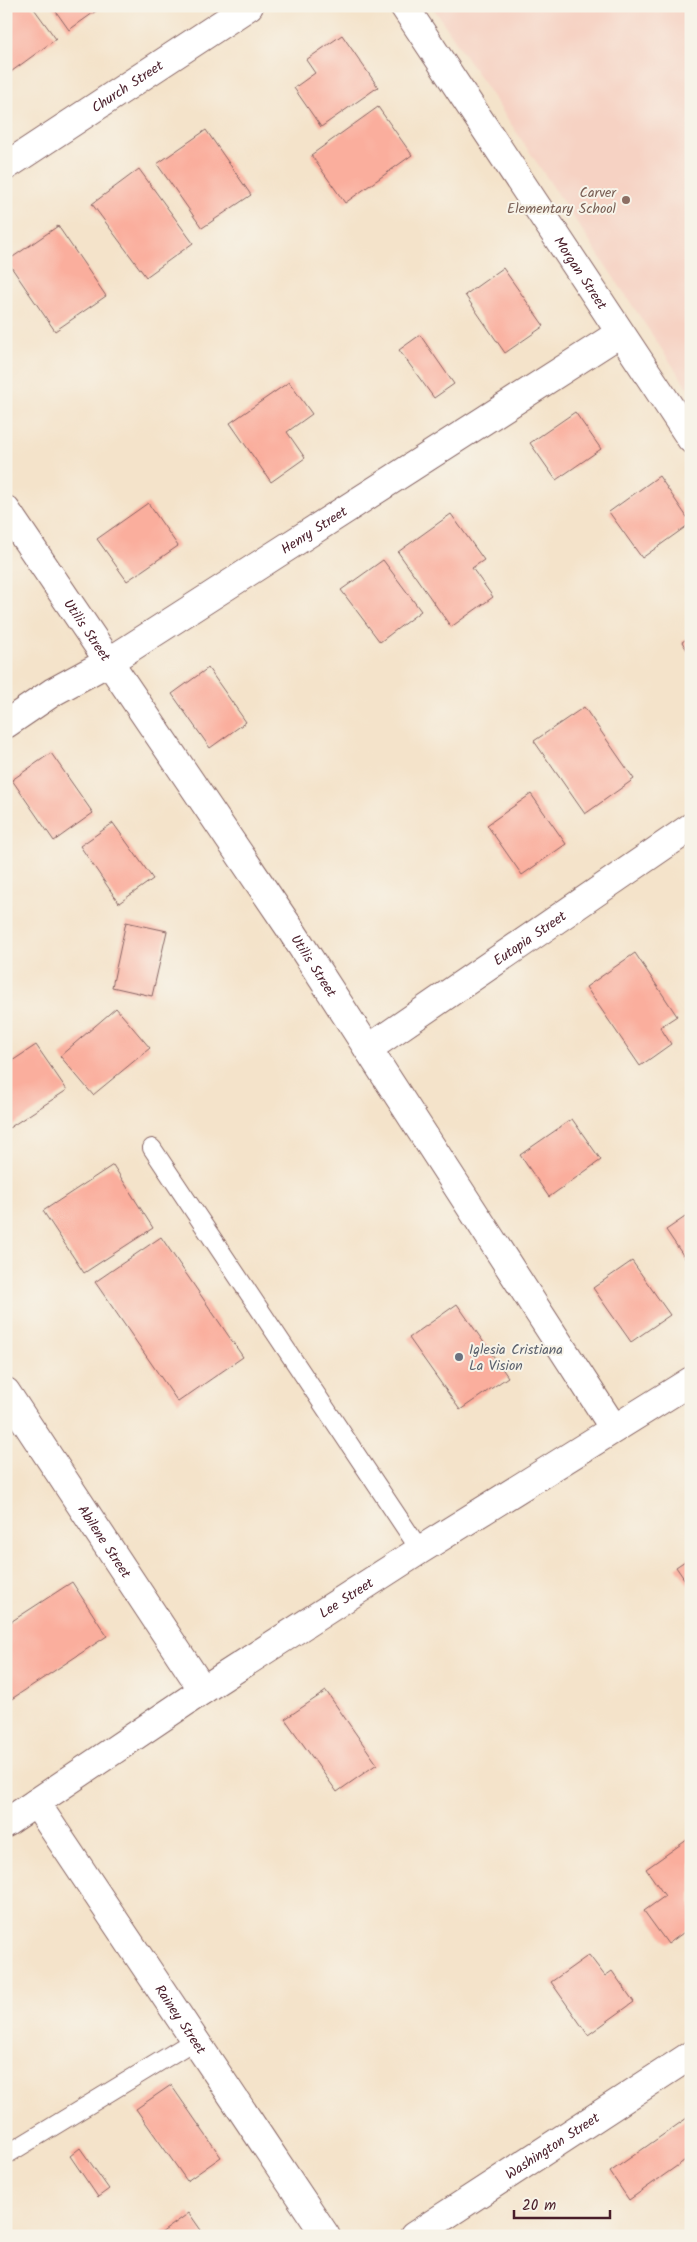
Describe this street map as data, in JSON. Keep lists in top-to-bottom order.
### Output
{
  "streets": {
    "street": [
      "Church Street",
      "Morgan Street",
      "Henry Street",
      "Utilis Street",
      "Eutopia Street",
      "Abilene Street",
      "Lee Street",
      "Rainey Street",
      "Washington Street"
    ]
  },
  "crossings": [
    ["Morgan Street", "Henry Street"],
    ["Henry Street", "Utilis Street"],
    ["Utilis Street", "Eutopia Street"],
    ["Utilis Street", "Lee Street"],
    ["Abilene Street", "Lee Street"],
    ["Lee Street", "Rainey Street"]
  ],
  "places": ["Carver Elementary School", "Iglesia Cristiana La Vision"],
  "scale_bar": "20 m"
}
